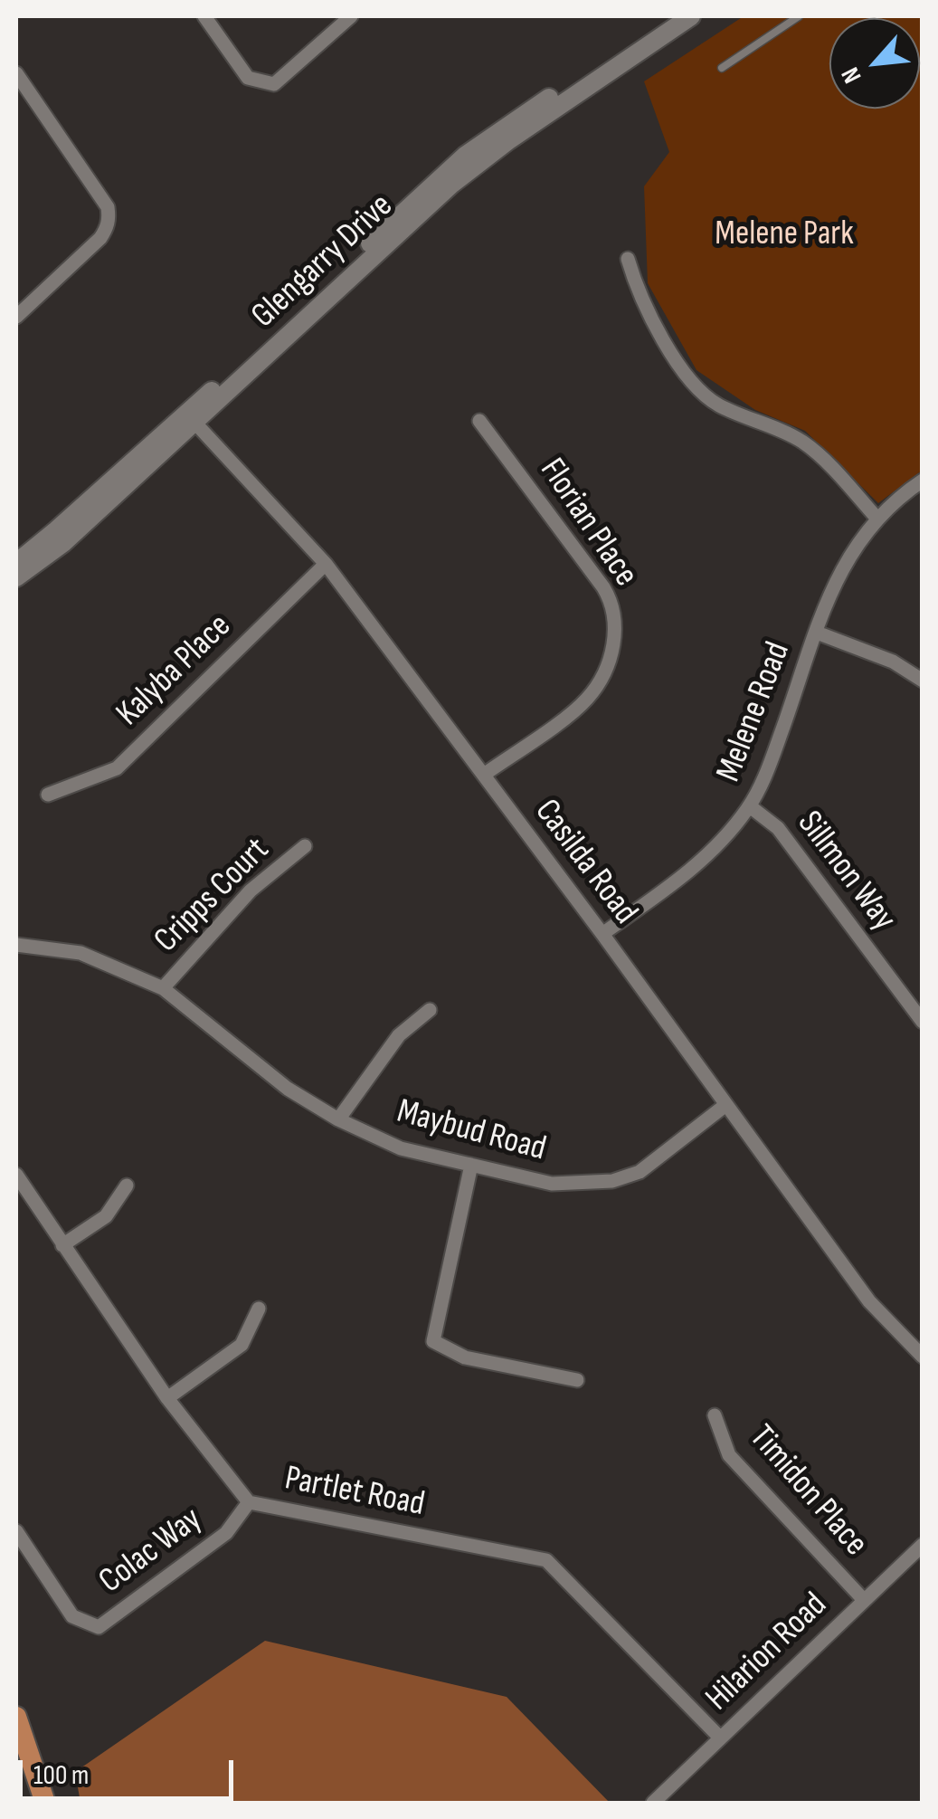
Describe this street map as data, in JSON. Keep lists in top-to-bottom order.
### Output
{
  "streets": {
    "main road": ["Glengarry Drive"],
    "street": [
      "Florian Place",
      "Kalyba Place",
      "Melene Road",
      "Casilda Road",
      "Sillmon Way",
      "Cripps Court",
      "Maybud Road",
      "Timidon Place",
      "Partlet Road",
      "Colac Way",
      "Hilarion Road"
    ]
  },
  "crossings": [
    ["Glengarry Drive", "Casilda Road"],
    ["Florian Place", "Casilda Road"],
    ["Kalyba Place", "Casilda Road"],
    ["Melene Road", "Casilda Road"],
    ["Melene Road", "Sillmon Way"],
    ["Casilda Road", "Maybud Road"],
    ["Cripps Court", "Maybud Road"],
    ["Timidon Place", "Hilarion Road"],
    ["Partlet Road", "Colac Way"],
    ["Partlet Road", "Hilarion Road"]
  ],
  "parks": ["Melene Park"],
  "scale_bar": "100 m",
  "north": "bottom left"
}
